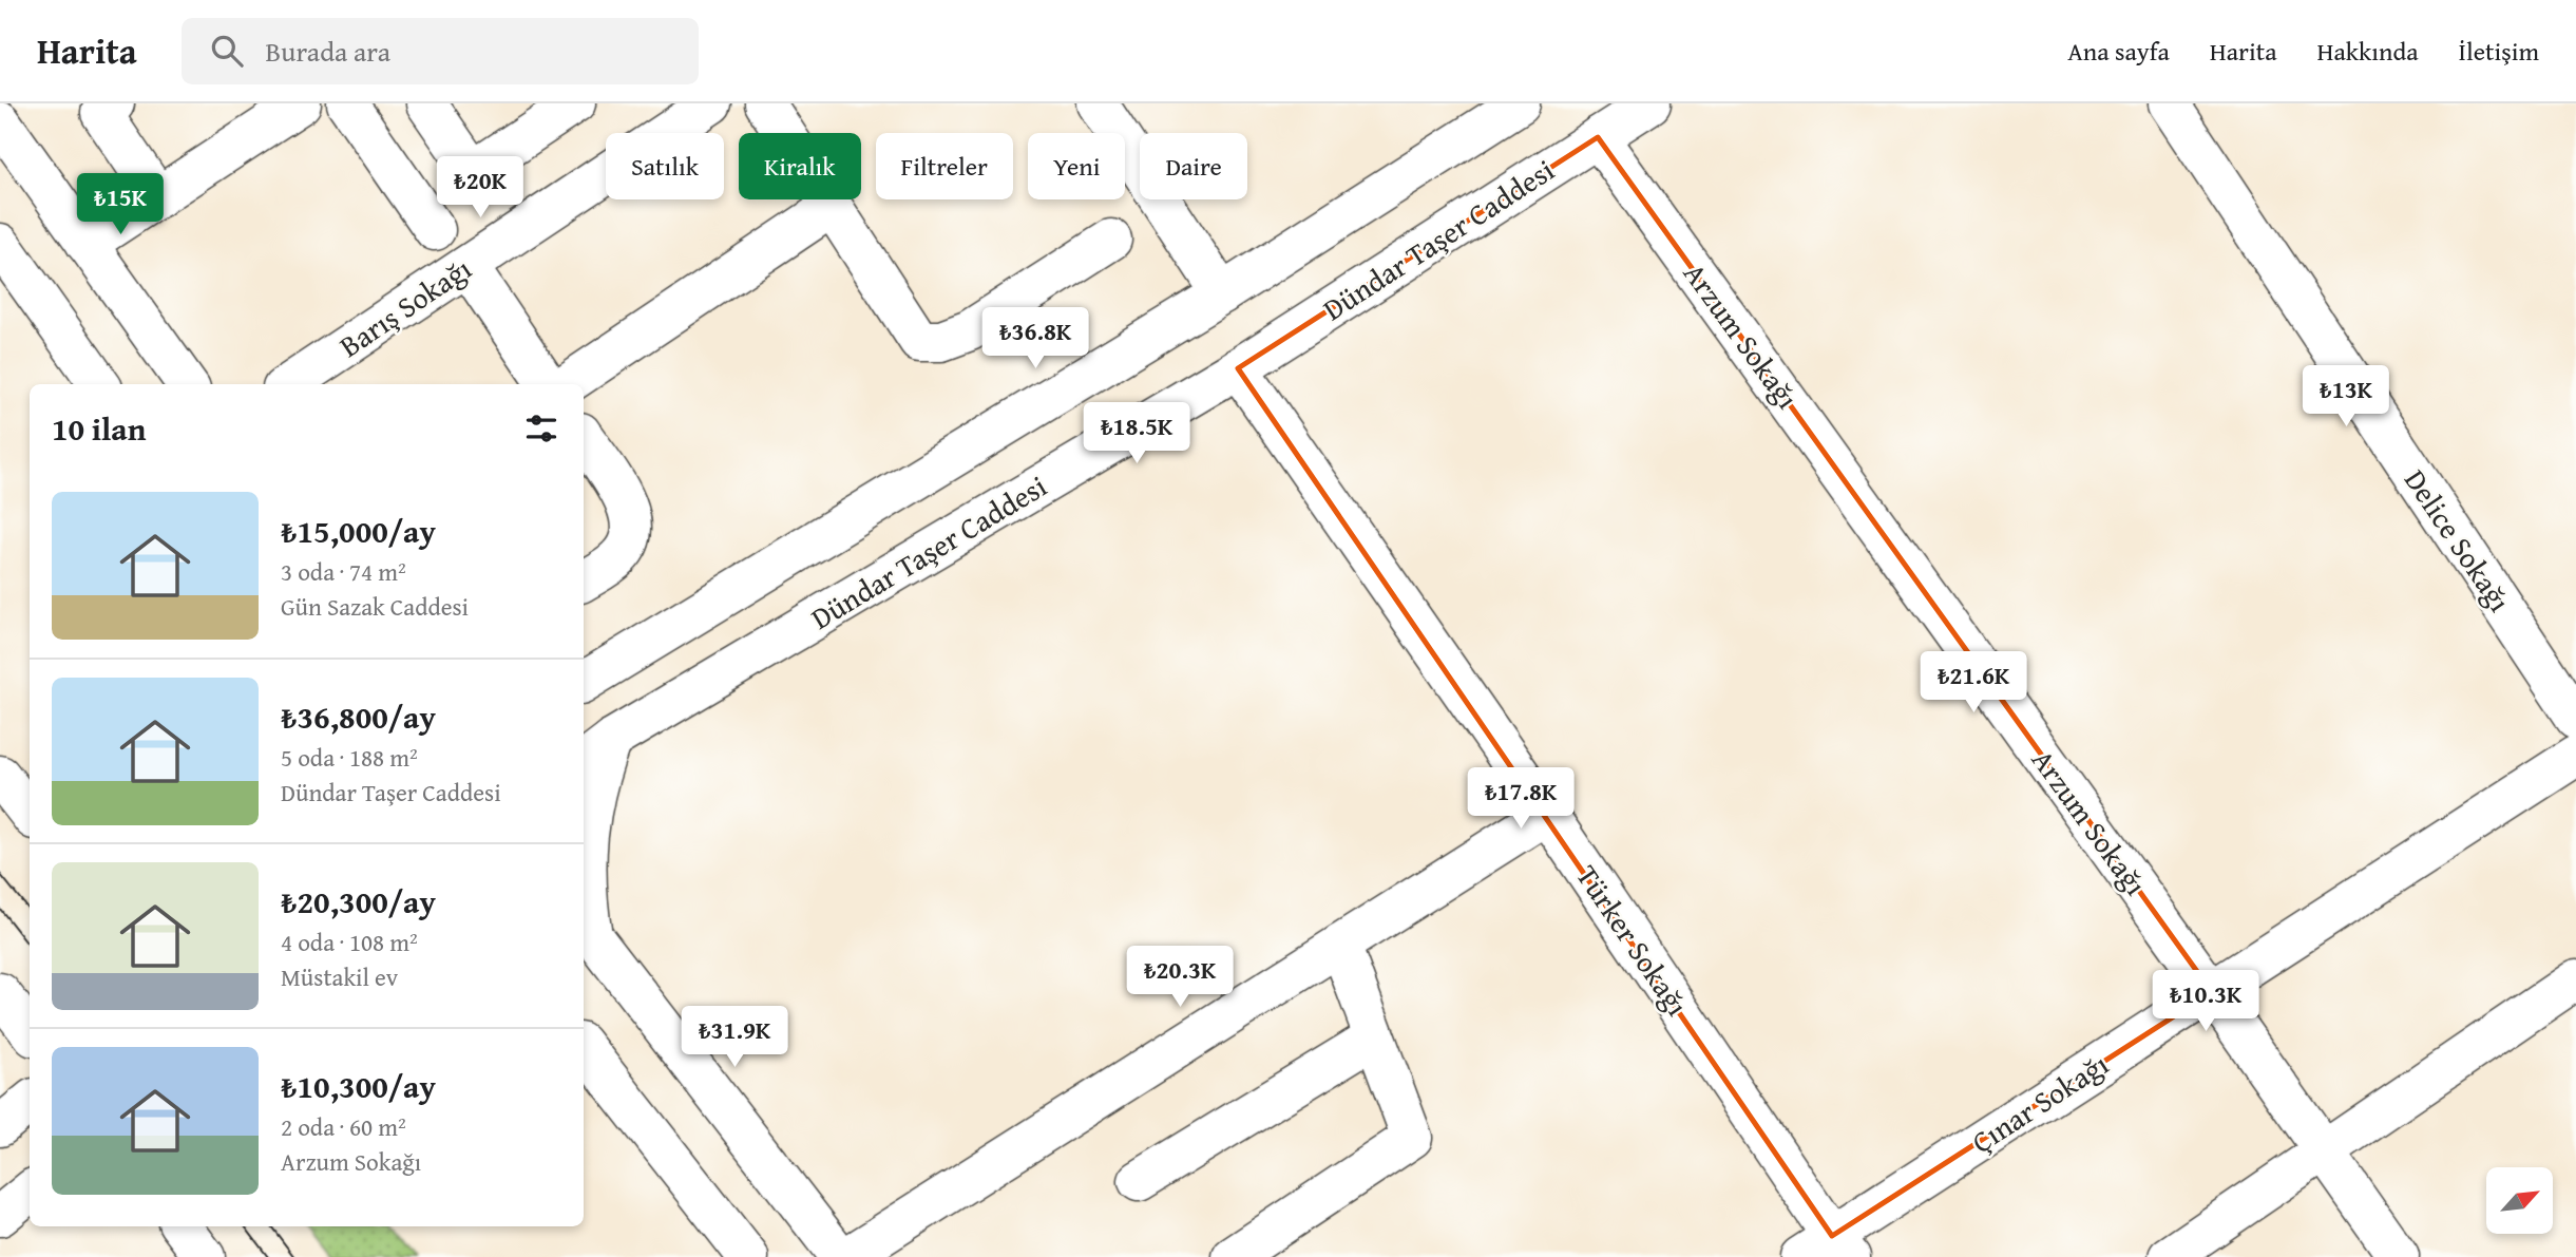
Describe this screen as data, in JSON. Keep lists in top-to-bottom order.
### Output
{
  "streets": {
    "street": [
      "Dündar Taşer Caddesi",
      "Barış Sokağı",
      "Arzum Sokağı",
      "Delice Sokağı",
      "Türker Sokağı",
      "Çınar Sokağı"
    ]
  },
  "crossings": [
    ["Dündar Taşer Caddesi", "Arzum Sokağı"],
    ["Dündar Taşer Caddesi", "Türker Sokağı"],
    ["Arzum Sokağı", "Çınar Sokağı"],
    ["Türker Sokağı", "Çınar Sokağı"]
  ],
  "north": "top right",
  "page": {
    "header": "Harita",
    "search": "Burada ara",
    "nav": [
      "Ana sayfa",
      "Harita",
      "Hakkında",
      "İletişim"
    ],
    "chip": [
      "Satılık",
      "Kiralık",
      "Filtreler",
      "Yeni",
      "Daire"
    ],
    "price": [
      "₺20K",
      "₺15K",
      "₺36.8K",
      "₺13K",
      "₺18.5K",
      "₺21.6K",
      "₺17.8K",
      "₺20.3K",
      "₺10.3K",
      "₺31.9K"
    ],
    "heading": "10 ilan",
    "list": [
      {
        "name": "₺15,000/ay",
        "note": "3 oda · 74 m² · Gün Sazak Caddesi"
      },
      {
        "name": "₺36,800/ay",
        "note": "5 oda · 188 m² · Dündar Taşer Caddesi"
      },
      {
        "name": "₺20,300/ay",
        "note": "4 oda · 108 m² · Müstakil ev"
      },
      {
        "name": "₺10,300/ay",
        "note": "2 oda · 60 m² · Arzum Sokağı"
      }
    ]
  }
}
